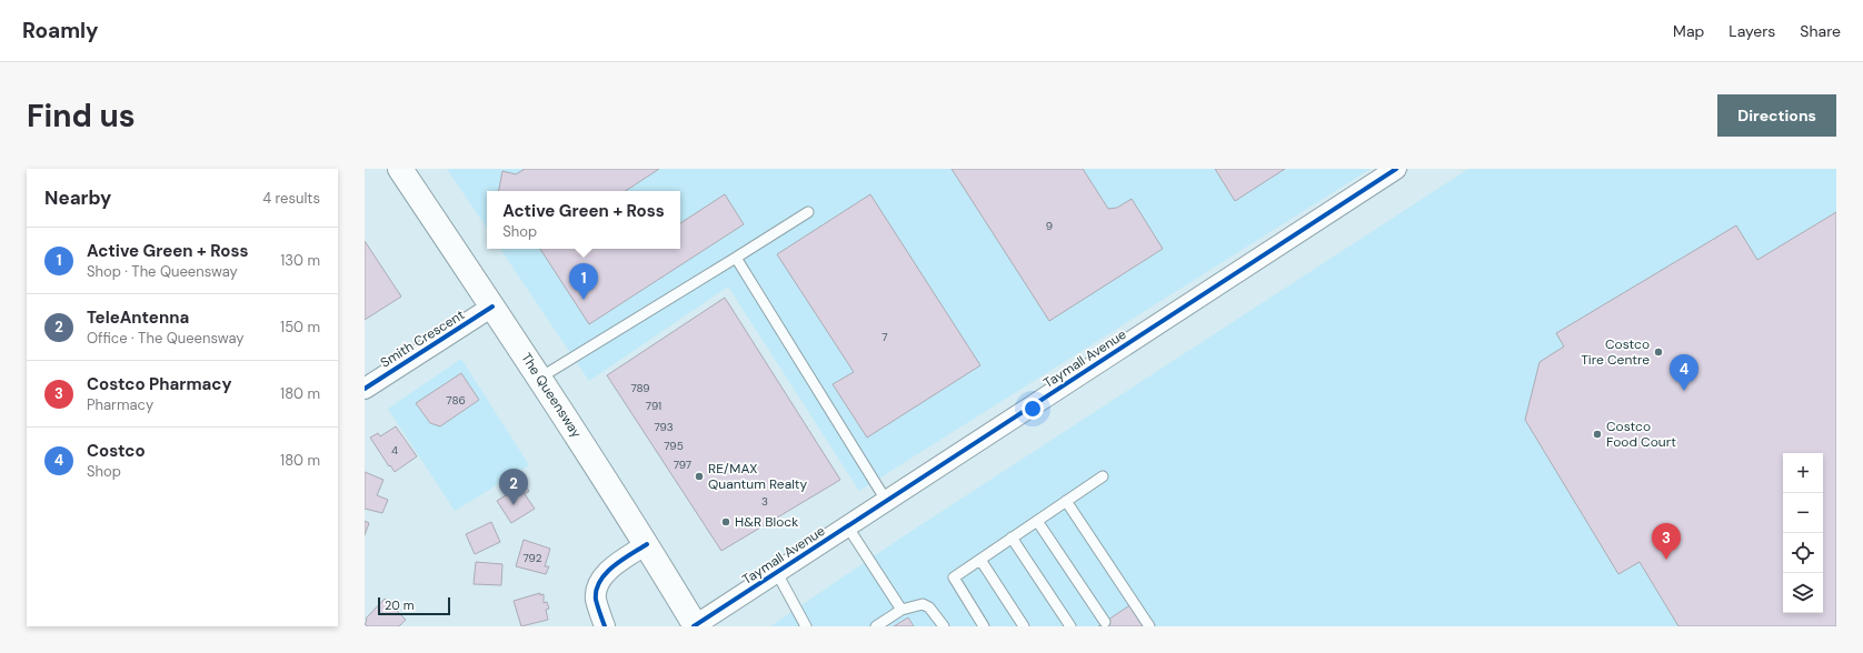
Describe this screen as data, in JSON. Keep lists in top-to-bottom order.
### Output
{
  "streets": {
    "main road": ["The Queensway"],
    "street": ["Smith Crescent", "Taymall Avenue"]
  },
  "crossings": [
    ["Smith Crescent", "The Queensway"],
    ["Taymall Avenue", "The Queensway"]
  ],
  "places": [
    "Costco Tire Centre",
    "Costco Food Court",
    "RE/MAX Quantum Realty",
    "H&R Block"
  ],
  "house_numbers": [
    "9",
    "7",
    "789",
    "786",
    "791",
    "793",
    "795",
    "4",
    "797",
    "3",
    "792"
  ],
  "scale_bar": "20 m",
  "page": {
    "header": "Roamly",
    "nav": ["Map", "Layers", "Share"],
    "buttons": "Directions",
    "title": "Find us",
    "heading": ["Nearby", "4 results"],
    "popup": ["Active Green + Ross", "Shop"],
    "list": [
      {
        "mark": "1",
        "name": "Active Green + Ross",
        "note": "Shop · The Queensway",
        "value": "130 m"
      },
      {
        "mark": "2",
        "name": "TeleAntenna",
        "note": "Office · The Queensway",
        "value": "150 m"
      },
      {
        "mark": "3",
        "name": "Costco Pharmacy",
        "note": "Pharmacy",
        "value": "180 m"
      },
      {
        "mark": "4",
        "name": "Costco",
        "note": "Shop",
        "value": "180 m"
      }
    ],
    "pins": [
      "1",
      "4",
      "2",
      "3"
    ],
    "map_buttons": ["+", "−"],
    "scale": "20 m"
  }
}
